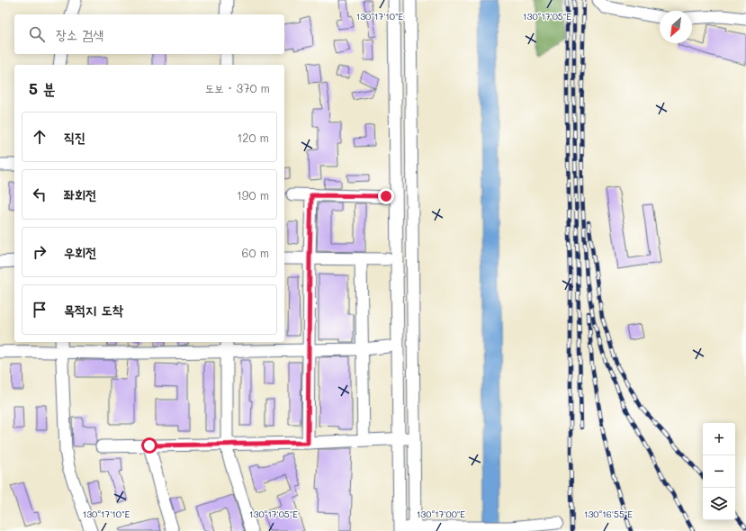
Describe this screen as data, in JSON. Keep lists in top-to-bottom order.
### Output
{
  "north": "bottom left",
  "page": {
    "search": "장소 검색",
    "heading": ["5 분", "도보 · 370 m"],
    "list": [
      ["직진", "120 m"],
      ["좌회전", "190 m"],
      ["우회전", "60 m"],
      "목적지 도착"
    ],
    "map_buttons": ["+", "−"]
  },
  "coordinates": [
    "130°17'10\"E",
    "130°17'05\"E",
    "130°17'00\"E",
    "130°16'55\"E"
  ]
}
